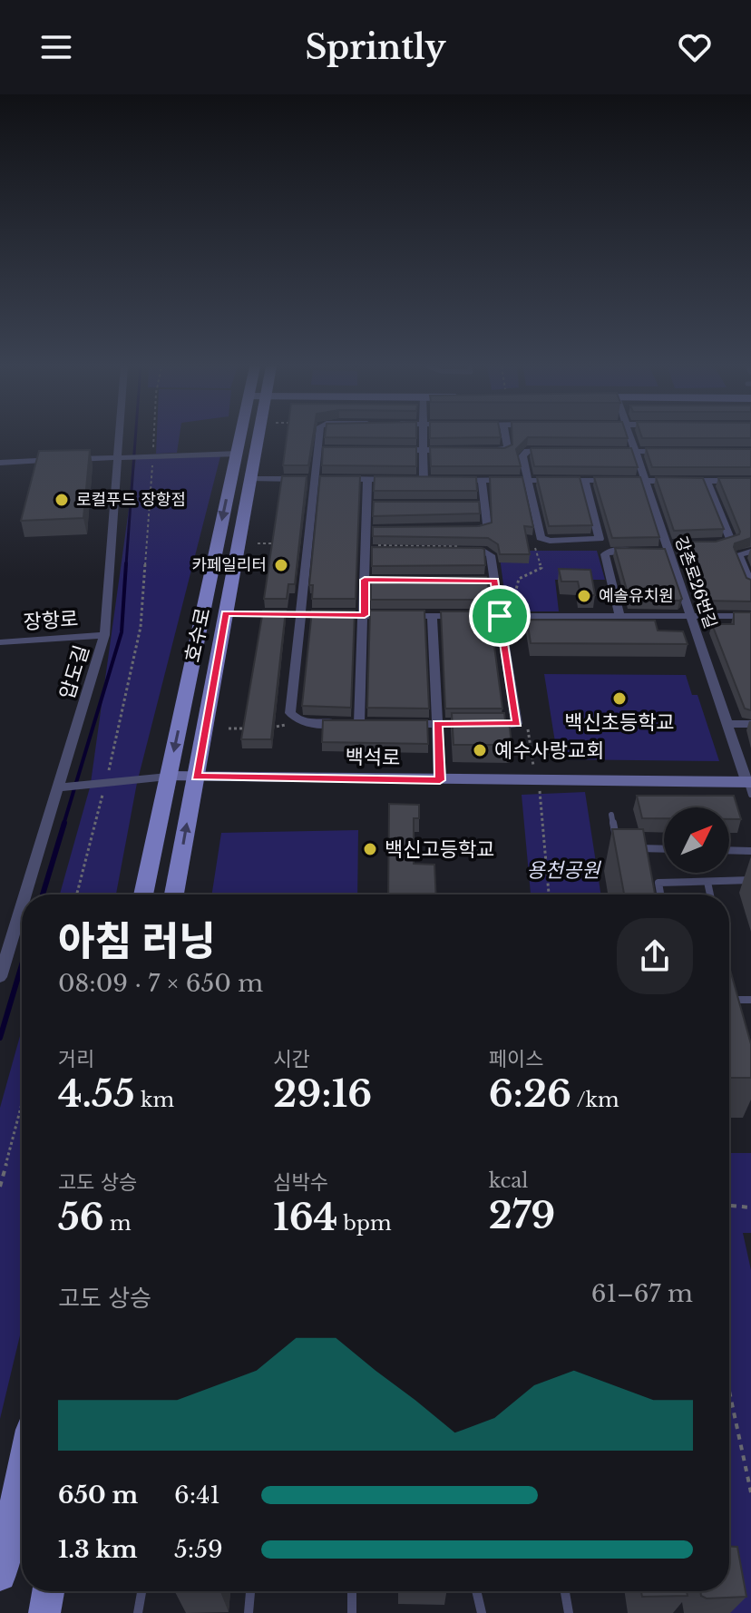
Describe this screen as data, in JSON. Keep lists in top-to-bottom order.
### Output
{
  "streets": {
    "main road": ["호수로", "백석로"],
    "street": ["강촌로26번길", "장항로", "압도길"]
  },
  "crossings": [
    ["강촌로26번길", "백석로"],
    ["장항로", "압도길"],
    ["호수로", "백석로"]
  ],
  "parks": ["용천공원"],
  "places": [
    "로컬푸드 장항점",
    "카페일리터",
    "예솔유치원",
    "백신초등학교",
    "예수사랑교회",
    "백신고등학교"
  ],
  "north": "top right",
  "page": {
    "header": "Sprintly",
    "heading": ["아침 러닝", "08:09 · 7 × 650 m"],
    "stats": [
      ["거리", "4.55 km"],
      ["시간", "29:16"],
      ["페이스", "6:26 /km"],
      ["고도 상승", "56 m"],
      ["심박수", "164 bpm"],
      ["kcal", "279"]
    ],
    "chart": ["고도 상승", "61–67 m"],
    "list": [
      {
        "name": "650 m",
        "note": "6:41"
      },
      {
        "name": "1.3 km",
        "note": "5:59"
      }
    ]
  }
}
